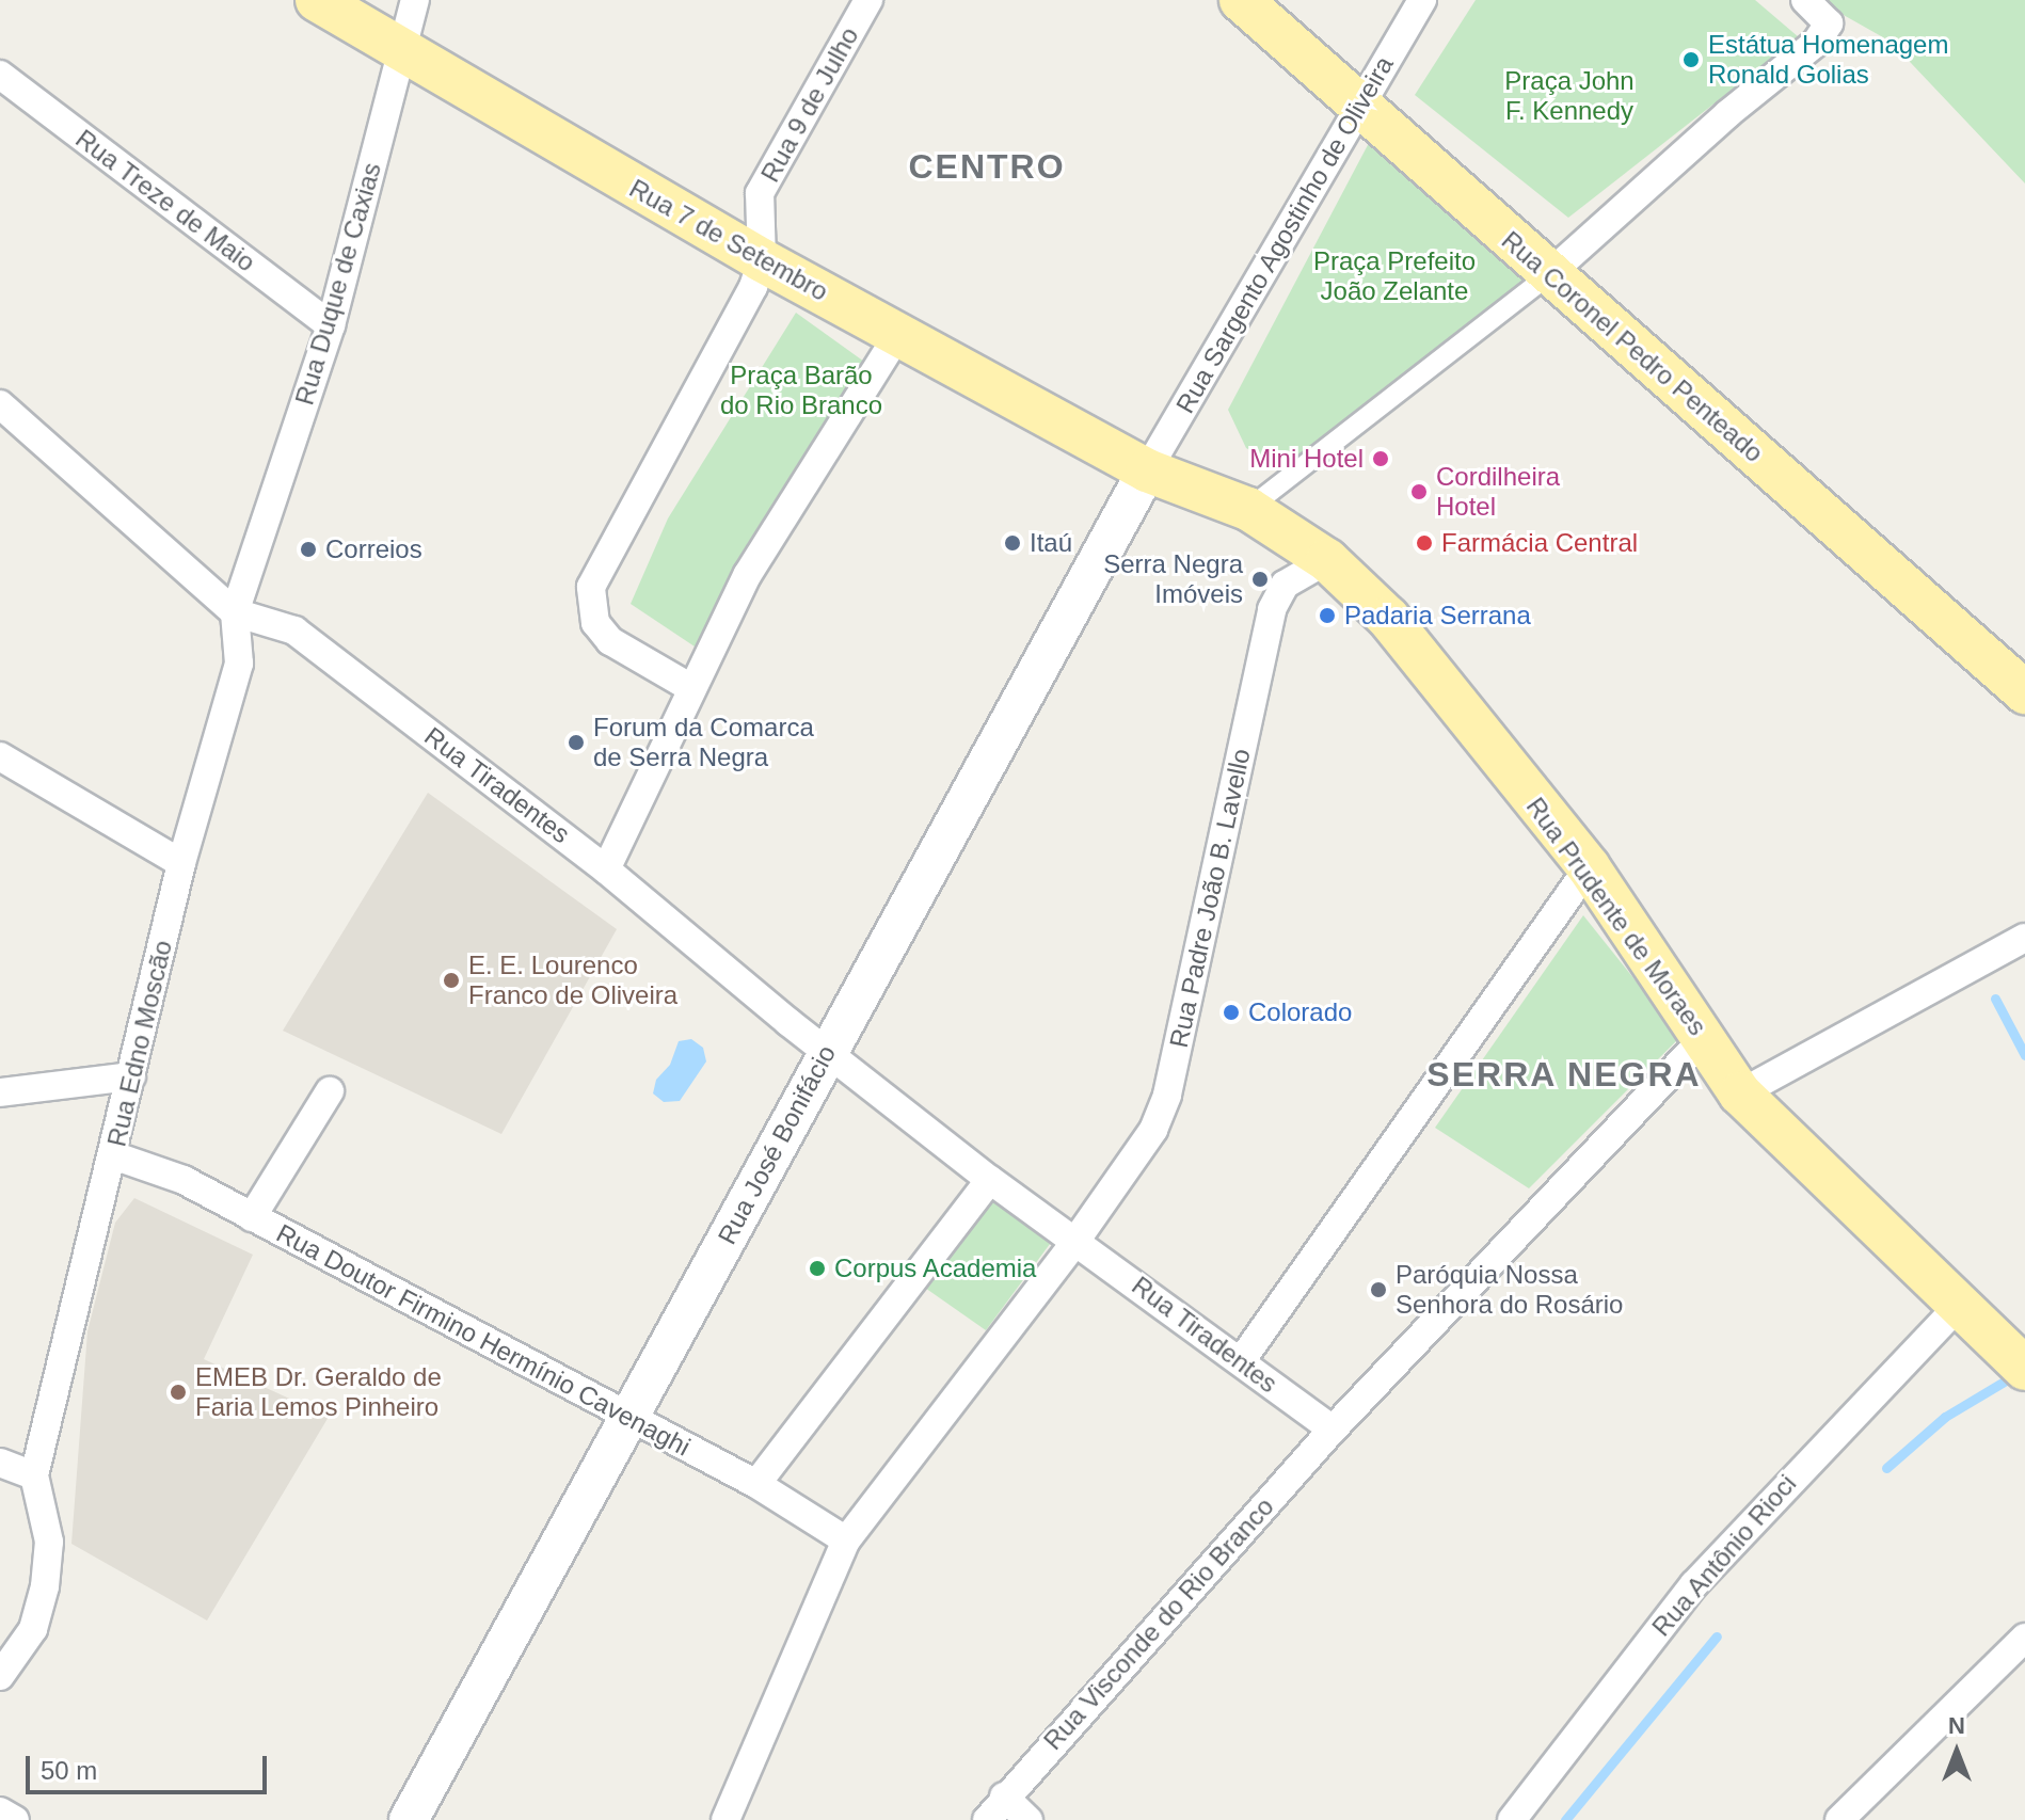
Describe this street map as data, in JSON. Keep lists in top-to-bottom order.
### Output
{
  "streets": {
    "main road": [
      "Rua 7 de Setembro",
      "Rua Coronel Pedro Penteado",
      "Rua Prudente de Moraes",
      "Rua José Bonifácio"
    ],
    "street": [
      "Rua 9 de Julho",
      "Rua Treze de Maio",
      "Rua Sargento Agostinho de Oliveira",
      "Rua Duque de Caxias",
      "Rua Tiradentes",
      "Rua Padre João B. Lavello",
      "Rua Edno Moscão",
      "Rua Doutor Firmino Hermínio Cavenaghi",
      "Rua Antônio Rioci",
      "Rua Visconde do Rio Branco"
    ]
  },
  "crossings": [
    ["Rua 9 de Julho", "Rua 7 de Setembro"],
    ["Rua Treze de Maio", "Rua Duque de Caxias"],
    ["Rua Sargento Agostinho de Oliveira", "Rua 7 de Setembro"],
    ["Rua Sargento Agostinho de Oliveira", "Rua Coronel Pedro Penteado"],
    ["Rua Sargento Agostinho de Oliveira", "Rua José Bonifácio"],
    ["Rua 7 de Setembro", "Rua Duque de Caxias"],
    ["Rua 7 de Setembro", "Rua José Bonifácio"],
    ["Rua Duque de Caxias", "Rua Tiradentes"],
    ["Rua Duque de Caxias", "Rua Edno Moscão"],
    ["Rua Tiradentes", "Rua Padre João B. Lavello"],
    ["Rua Tiradentes", "Rua Edno Moscão"],
    ["Rua Tiradentes", "Rua José Bonifácio"],
    ["Rua Tiradentes", "Rua Visconde do Rio Branco"],
    ["Rua Padre João B. Lavello", "Rua Prudente de Moraes"],
    ["Rua Padre João B. Lavello", "Rua Doutor Firmino Hermínio Cavenaghi"],
    ["Rua Prudente de Moraes", "Rua Antônio Rioci"],
    ["Rua Prudente de Moraes", "Rua Visconde do Rio Branco"],
    ["Rua Edno Moscão", "Rua Doutor Firmino Hermínio Cavenaghi"],
    ["Rua José Bonifácio", "Rua Doutor Firmino Hermínio Cavenaghi"]
  ],
  "districts": ["CENTRO", "SERRA NEGRA"],
  "parks": ["Praça John F. Kennedy", "Praça Prefeito João Zelante", "Praça Barão do Rio Branco"],
  "places": [
    "Estátua Homenagem Ronald Golias",
    "Mini Hotel",
    "Cordilheira Hotel",
    "Itaú",
    "Farmácia Central",
    "Correios",
    "Serra Negra Imóveis",
    "Padaria Serrana",
    "Forum da Comarca de Serra Negra",
    "E. E. Lourenco Franco de Oliveira",
    "Colorado",
    "Corpus Academia",
    "Paróquia Nossa Senhora do Rosário",
    "EMEB Dr. Geraldo de Faria Lemos Pinheiro"
  ],
  "scale_bar": "50 m",
  "north": "top"
}
